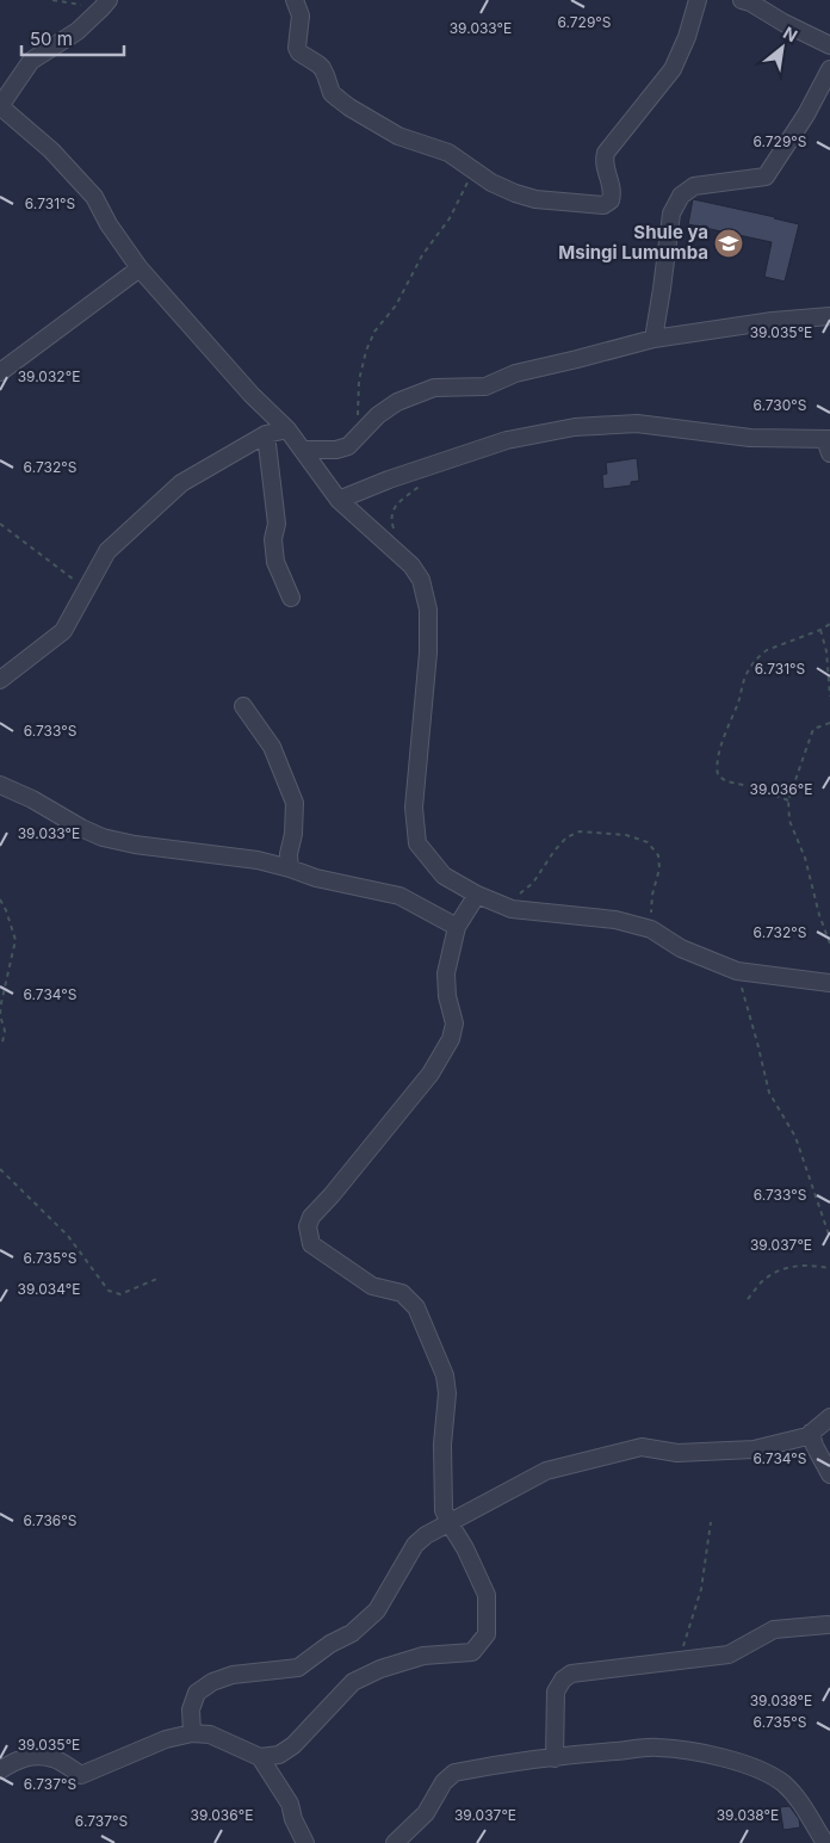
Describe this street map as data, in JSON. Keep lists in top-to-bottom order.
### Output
{
  "places": {
    "school or university": ["Shule ya Msingi Lumumba"]
  },
  "scale_bar": "50 m",
  "north": "top right",
  "coordinates": [
    "6.729°S",
    "39.033°E",
    "6.731°S",
    "39.035°E",
    "39.032°E",
    "6.730°S",
    "6.732°S",
    "6.733°S",
    "39.036°E",
    "6.734°S",
    "39.037°E",
    "6.735°S",
    "39.034°E",
    "6.736°S",
    "39.038°E",
    "6.737°S"
  ]
}
